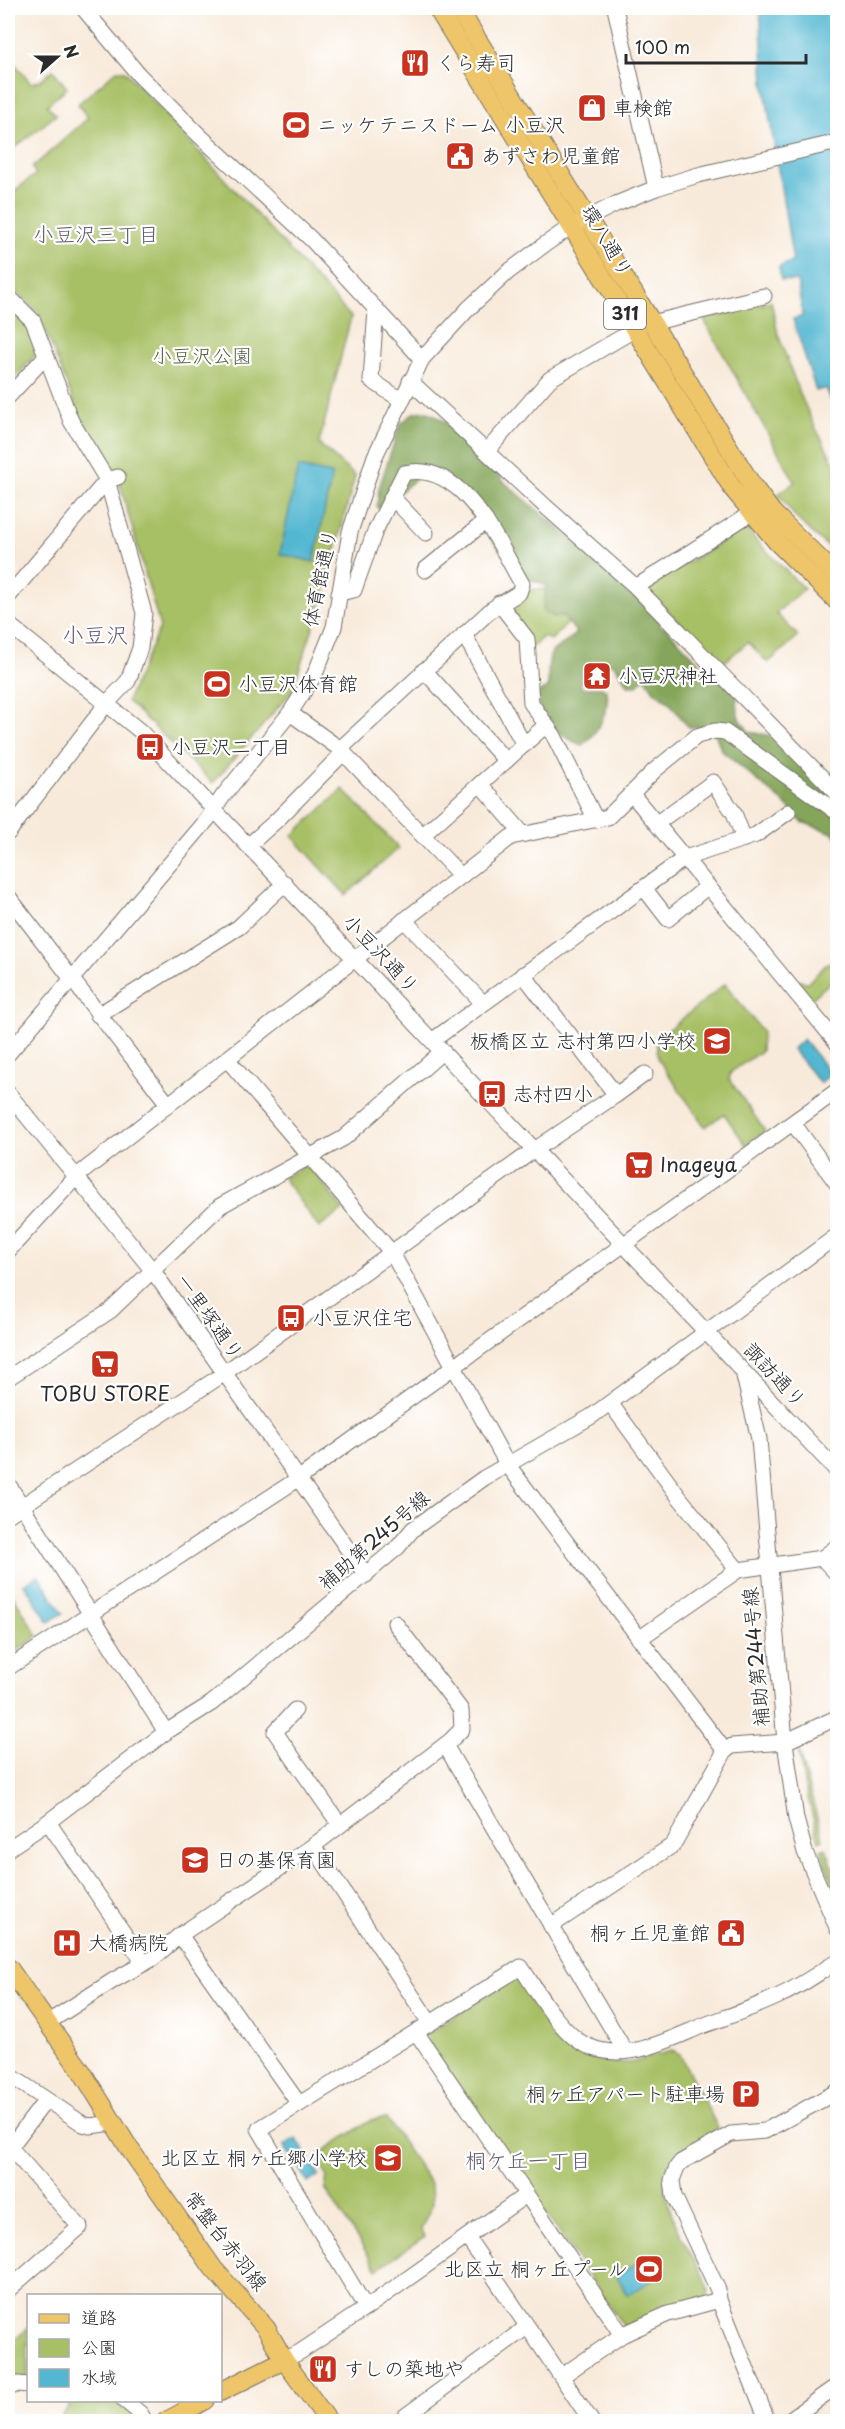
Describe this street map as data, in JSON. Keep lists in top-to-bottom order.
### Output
{
  "streets": {
    "main road": ["環八通り", "311", "常盤台赤羽線"],
    "street": [
      "体育館通り",
      "小豆沢通り",
      "一里塚通り",
      "諏訪通り",
      "補助第245号線",
      "補助第244号線"
    ]
  },
  "crossings": [
    ["環八通り", "体育館通り"],
    ["体育館通り", "小豆沢通り"],
    ["小豆沢通り", "諏訪通り"],
    ["小豆沢通り", "補助第245号線"],
    ["一里塚通り", "補助第245号線"],
    ["諏訪通り", "補助第245号線"],
    ["諏訪通り", "補助第244号線"]
  ],
  "districts": ["小豆沢三丁目", "小豆沢", "桐ケ丘一丁目"],
  "parks": ["小豆沢公園"],
  "places": {
    "restaurant": ["くら寿司", "すしの築地や"],
    "shop": ["車検館"],
    "sports": ["ニッケテニスドーム 小豆沢", "小豆沢体育館", "北区立 桐ヶ丘プール"],
    "public building": ["あずさわ児童館", "桐ヶ丘児童館"],
    "temple": ["小豆沢神社"],
    "bus stop": ["小豆沢二丁目", "志村四小", "小豆沢住宅"],
    "school or university": ["板橋区立 志村第四小学校", "日の基保育園", "北区立 桐ヶ丘郷小学校"],
    "supermarket": ["Inageya", "TOBU STORE"],
    "hospital": ["大橋病院"],
    "parking": ["桐ヶ丘アパート駐車場"]
  },
  "legend": ["道路", "公園", "水域"],
  "scale_bar": "100 m",
  "north": "right"
}
